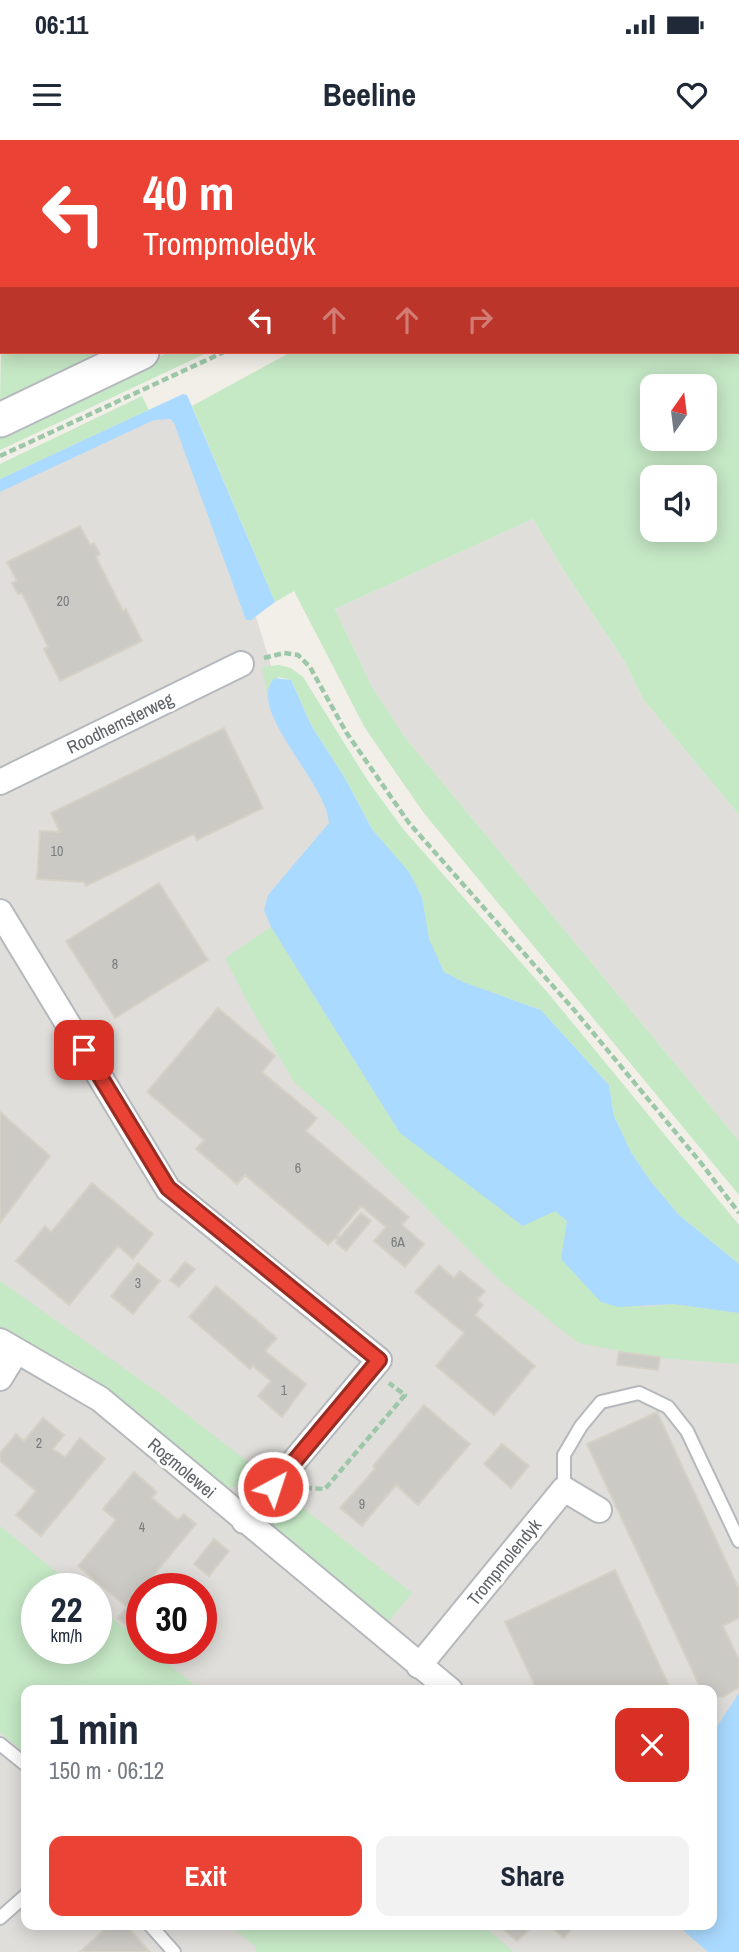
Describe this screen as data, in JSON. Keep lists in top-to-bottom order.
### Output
{
  "streets": {
    "street": ["Roodhemsterweg", "Rogmolewei", "Trompmolendyk"]
  },
  "crossings": [
    ["Rogmolewei", "Trompmolendyk"]
  ],
  "house_numbers": [
    "20",
    "10",
    "8",
    "6",
    "6A",
    "3",
    "1",
    "2",
    "9",
    "4"
  ],
  "north": "top",
  "page": {
    "status": "06:11",
    "header": "Beeline",
    "turn": ["40 m", "Trompmoledyk"],
    "speed": "22 km/h",
    "limit": "30",
    "heading": ["1 min", "150 m · 06:12"],
    "buttons": ["Exit", "Share"]
  }
}
